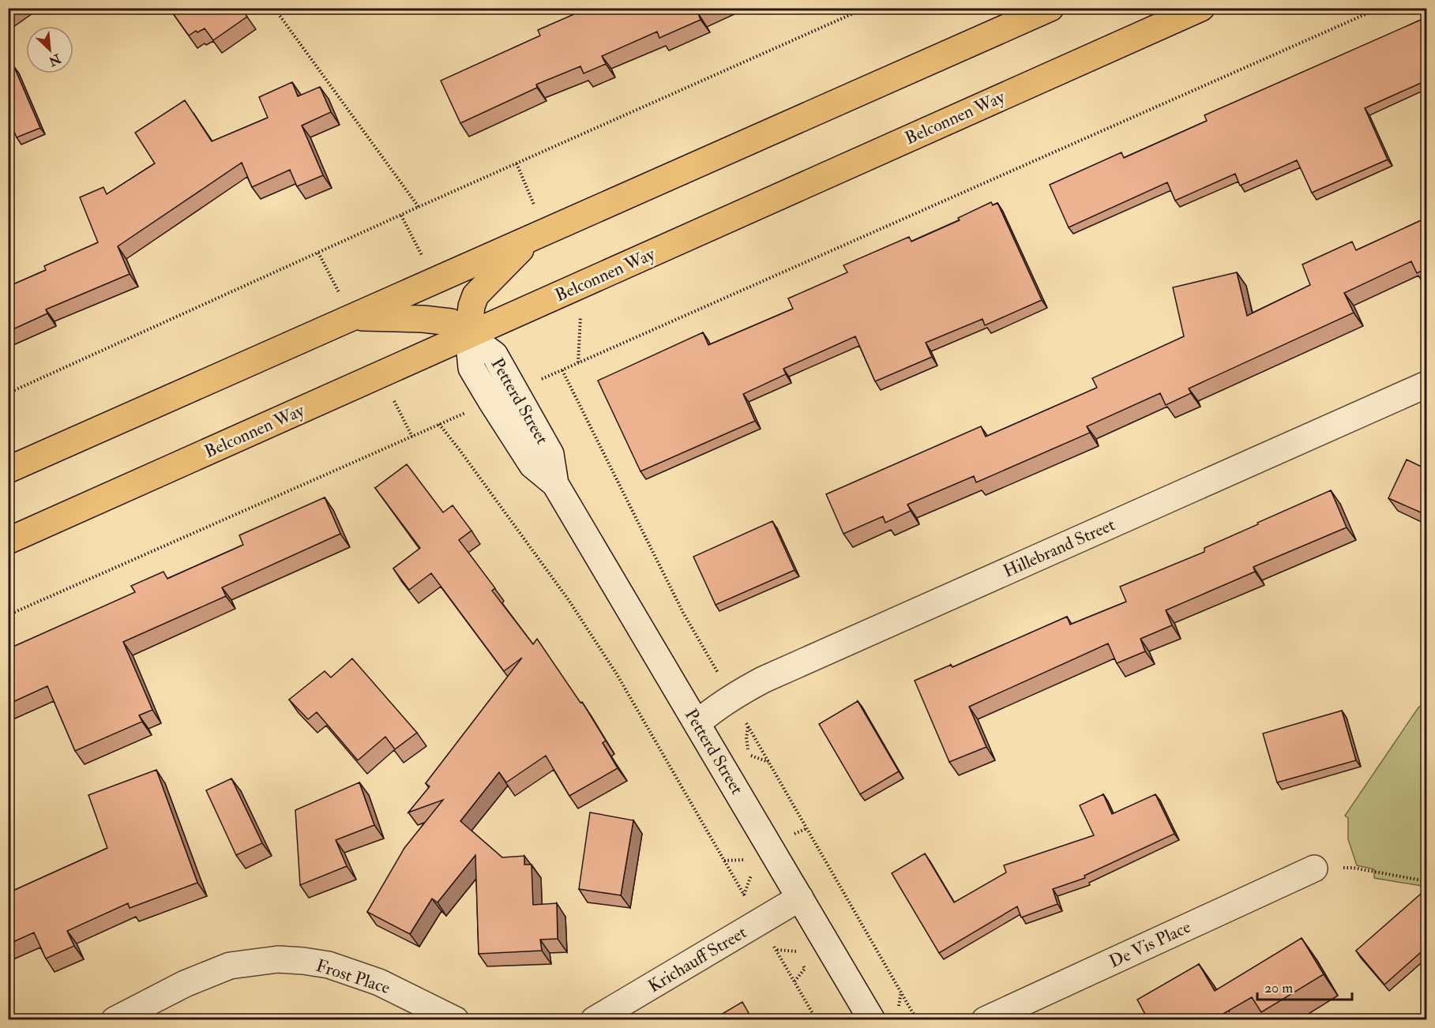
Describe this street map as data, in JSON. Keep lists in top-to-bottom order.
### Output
{
  "streets": {
    "main road": ["Belconnen Way"],
    "street": [
      "Petterd Street",
      "Hillebrand Street",
      "De Vis Place",
      "Krichauff Street",
      "Frost Place"
    ]
  },
  "crossings": [
    ["Belconnen Way", "Petterd Street"],
    ["Petterd Street", "Hillebrand Street"],
    ["Petterd Street", "Krichauff Street"]
  ],
  "scale_bar": "20 m",
  "north": "bottom right"
}
